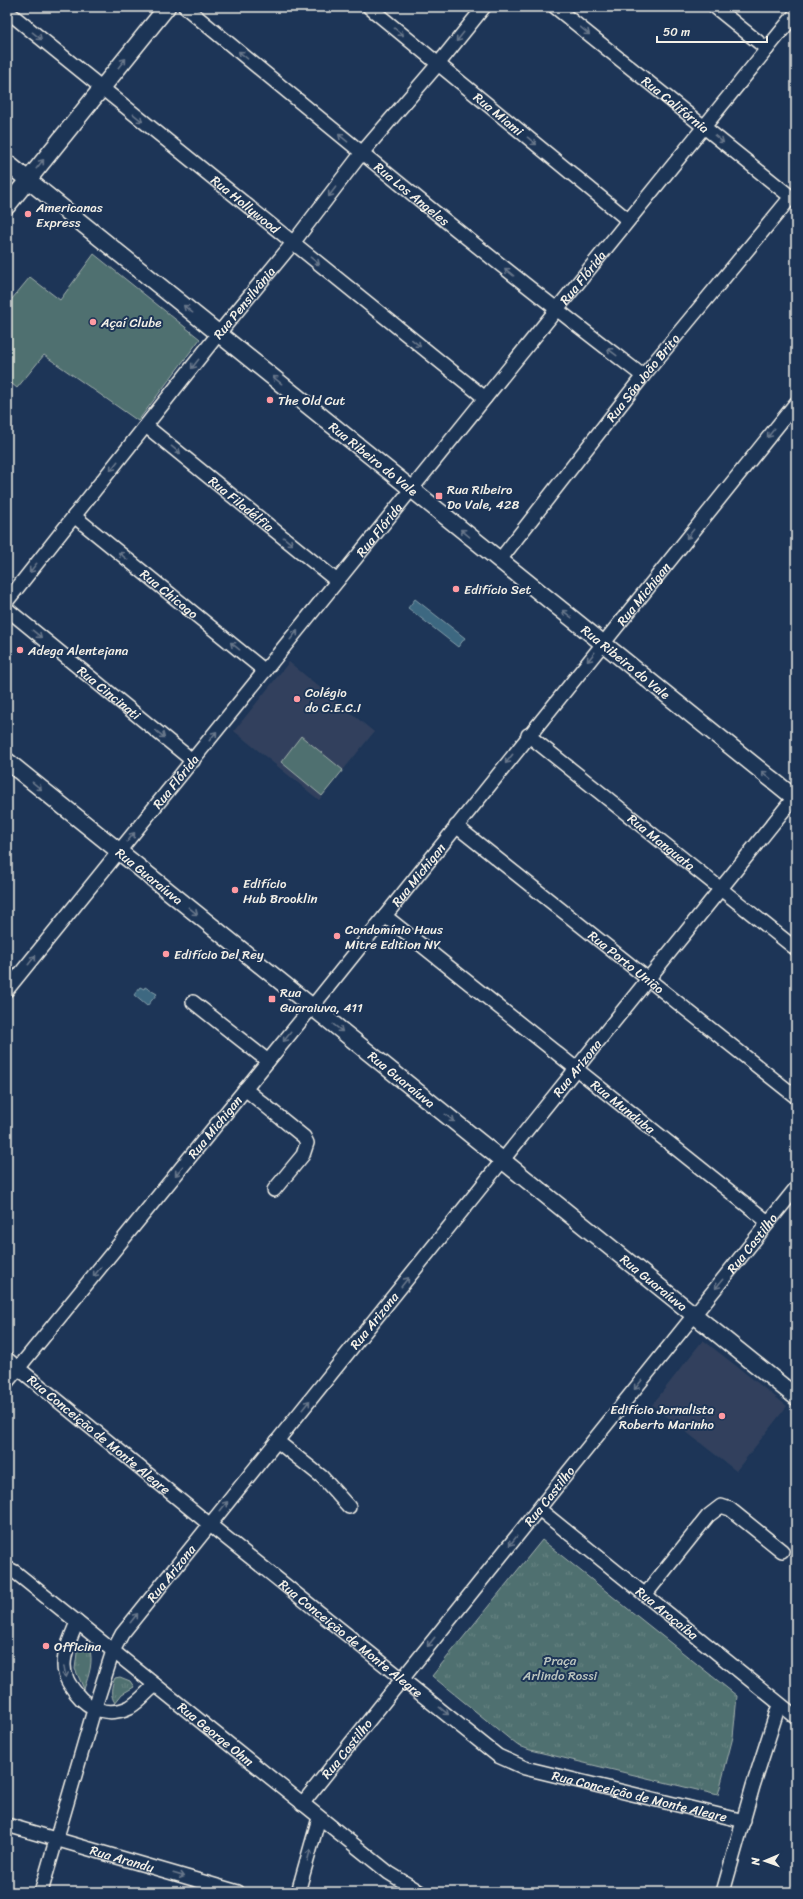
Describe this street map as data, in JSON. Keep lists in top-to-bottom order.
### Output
{
  "streets": {
    "street": [
      "Rua Califórnia",
      "Rua Miami",
      "Rua Los Angeles",
      "Rua Hollywood",
      "Rua Flórida",
      "Rua Pensilvânia",
      "Rua São João Brito",
      "Rua Ribeiro do Vale",
      "Rua Filadélfia",
      "Rua Chicago",
      "Rua Michigan",
      "Rua Cincinati",
      "Rua Manguata",
      "Rua Guaraíuva",
      "Rua Porto União",
      "Rua Arizona",
      "Rua Munduba",
      "Rua Castilho",
      "Rua Conceição de Monte Alegre",
      "Rua Araçaíba",
      "Rua George Ohm",
      "Rua Arandu"
    ]
  },
  "crossings": [
    ["Rua Califórnia", "Rua Flórida"],
    ["Rua Califórnia", "Rua São João Brito"],
    ["Rua Miami", "Rua Flórida"],
    ["Rua Miami", "Rua Pensilvânia"],
    ["Rua Los Angeles", "Rua Flórida"],
    ["Rua Los Angeles", "Rua Pensilvânia"],
    ["Rua Los Angeles", "Rua São João Brito"],
    ["Rua Hollywood", "Rua Flórida"],
    ["Rua Hollywood", "Rua Pensilvânia"],
    ["Rua Flórida", "Rua Ribeiro do Vale"],
    ["Rua Flórida", "Rua Filadélfia"],
    ["Rua Flórida", "Rua Chicago"],
    ["Rua Flórida", "Rua Cincinati"],
    ["Rua Flórida", "Rua Guaraíuva"],
    ["Rua Pensilvânia", "Rua Ribeiro do Vale"],
    ["Rua Pensilvânia", "Rua Filadélfia"],
    ["Rua Pensilvânia", "Rua Chicago"],
    ["Rua São João Brito", "Rua Ribeiro do Vale"],
    ["Rua Ribeiro do Vale", "Rua Michigan"],
    ["Rua Ribeiro do Vale", "Rua Arizona"],
    ["Rua Michigan", "Rua Manguata"],
    ["Rua Michigan", "Rua Guaraíuva"],
    ["Rua Michigan", "Rua Porto União"],
    ["Rua Michigan", "Rua Munduba"],
    ["Rua Michigan", "Rua Conceição de Monte Alegre"],
    ["Rua Manguata", "Rua Arizona"],
    ["Rua Guaraíuva", "Rua Arizona"],
    ["Rua Guaraíuva", "Rua Castilho"],
    ["Rua Porto União", "Rua Arizona"],
    ["Rua Arizona", "Rua Munduba"],
    ["Rua Arizona", "Rua Conceição de Monte Alegre"],
    ["Rua Arizona", "Rua George Ohm"],
    ["Rua Arizona", "Rua Arandu"],
    ["Rua Munduba", "Rua Castilho"],
    ["Rua Castilho", "Rua Conceição de Monte Alegre"],
    ["Rua Castilho", "Rua Araçaíba"],
    ["Rua Castilho", "Rua George Ohm"]
  ],
  "one_way": [
    "Rua Califórnia",
    "Rua Miami",
    "Rua Los Angeles",
    "Rua Hollywood",
    "Rua Flórida",
    "Rua Pensilvânia",
    "Rua Ribeiro do Vale",
    "Rua Filadélfia",
    "Rua Chicago",
    "Rua Michigan",
    "Rua Cincinati",
    "Rua Guaraíuva",
    "Rua Arizona",
    "Rua Castilho",
    "Rua Conceição de Monte Alegre",
    "Rua Arandu"
  ],
  "parks": ["Praça Arlindo Rossi"],
  "places": {
    "other": [
      "Americanas Express",
      "Açaí Clube",
      "The Old Cut",
      "Edifício Set",
      "Adega Alentejana",
      "Colégio do C.E.C.I",
      "Edifício Hub Brooklin",
      "Condomínio Haus Mitre Edition NY",
      "Edifício Del Rey",
      "Edifício Jornalista Roberto Marinho",
      "Officina"
    ],
    "transit": ["Rua Ribeiro Do Vale, 428", "Rua Guaraiuva, 411"]
  },
  "scale_bar": "50 m",
  "north": "left"
}
